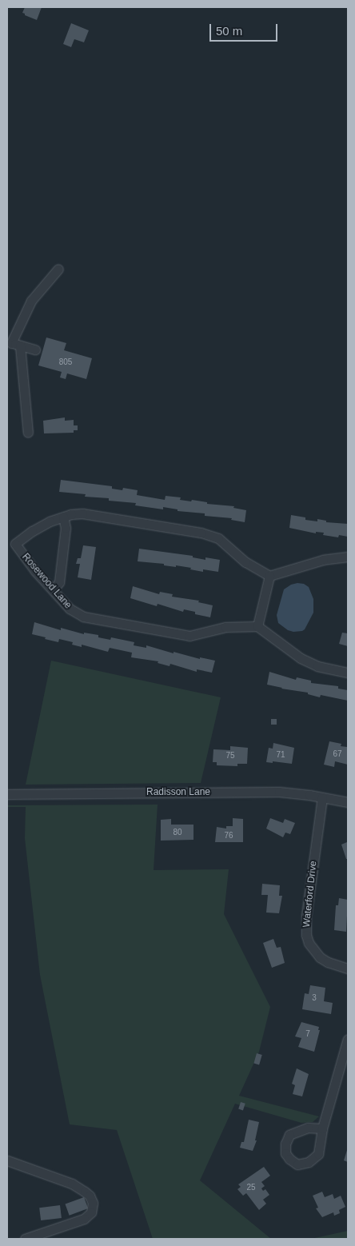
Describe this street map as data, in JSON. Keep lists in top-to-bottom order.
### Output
{
  "streets": {
    "street": ["Rosewood Lane", "Radisson Lane", "Waterford Drive"]
  },
  "crossings": [
    ["Radisson Lane", "Waterford Drive"]
  ],
  "house_numbers": [
    "805",
    "67",
    "71",
    "75",
    "80",
    "76",
    "3",
    "7",
    "25"
  ],
  "scale_bar": "50 m"
}
